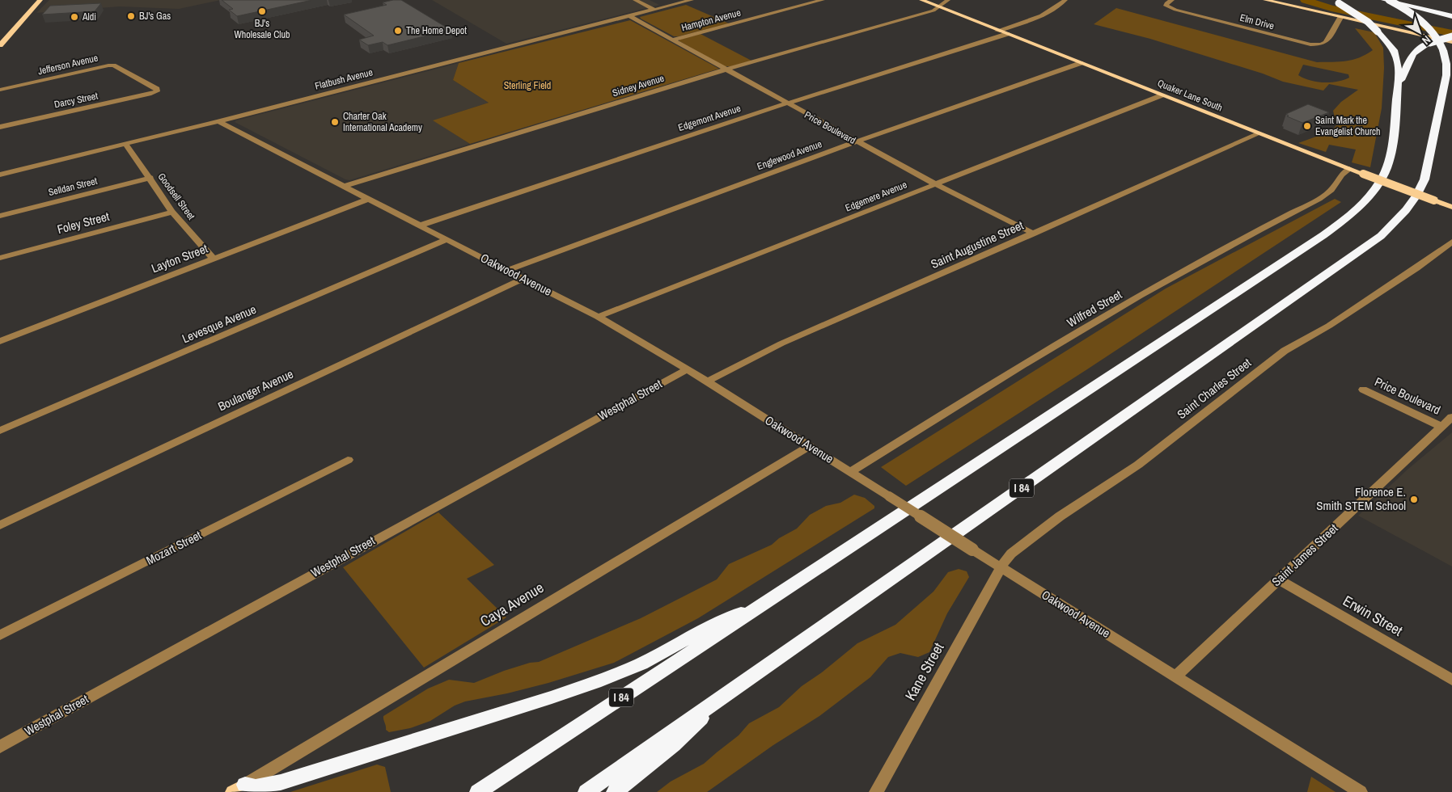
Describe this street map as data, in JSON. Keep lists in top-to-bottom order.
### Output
{
  "streets": {
    "highway": ["I 84"],
    "main road": ["Quaker Lane South"],
    "street": [
      "Hampton Avenue",
      "Elm Drive",
      "Jefferson Avenue",
      "Flatbush Avenue",
      "Sidney Avenue",
      "Darcy Street",
      "Edgemont Avenue",
      "Price Boulevard",
      "Englewood Avenue",
      "Selldan Street",
      "Goodsell Street",
      "Edgemere Avenue",
      "Foley Street",
      "Saint Augustine Street",
      "Layton Street",
      "Oakwood Avenue",
      "Wilfred Street",
      "Levesque Avenue",
      "Saint Charles Street",
      "Boulanger Avenue",
      "Westphal Street",
      "Mozart Street",
      "Saint James Street",
      "Caya Avenue",
      "Erwin Street",
      "Kane Street"
    ]
  },
  "crossings": [
    ["Hampton Avenue", "Price Boulevard"],
    ["Jefferson Avenue", "Darcy Street"],
    ["Flatbush Avenue", "Price Boulevard"],
    ["Flatbush Avenue", "Goodsell Street"],
    ["Flatbush Avenue", "Oakwood Avenue"],
    ["Sidney Avenue", "Quaker Lane South"],
    ["Sidney Avenue", "Price Boulevard"],
    ["Sidney Avenue", "Oakwood Avenue"],
    ["Quaker Lane South", "Edgemont Avenue"],
    ["Quaker Lane South", "Englewood Avenue"],
    ["Quaker Lane South", "Edgemere Avenue"],
    ["Quaker Lane South", "Saint Augustine Street"],
    ["Quaker Lane South", "Wilfred Street"],
    ["Edgemont Avenue", "Price Boulevard"],
    ["Edgemont Avenue", "Oakwood Avenue"],
    ["Price Boulevard", "Englewood Avenue"],
    ["Price Boulevard", "Edgemere Avenue"],
    ["Price Boulevard", "Saint Augustine Street"],
    ["Price Boulevard", "Saint James Street"],
    ["Englewood Avenue", "Oakwood Avenue"],
    ["Selldan Street", "Goodsell Street"],
    ["Goodsell Street", "Foley Street"],
    ["Goodsell Street", "Layton Street"],
    ["Edgemere Avenue", "Oakwood Avenue"],
    ["Saint Augustine Street", "Oakwood Avenue"],
    ["Layton Street", "Oakwood Avenue"],
    ["Oakwood Avenue", "Wilfred Street"],
    ["Oakwood Avenue", "Levesque Avenue"],
    ["Oakwood Avenue", "Saint Charles Street"],
    ["Oakwood Avenue", "Boulanger Avenue"],
    ["Oakwood Avenue", "Westphal Street"],
    ["Oakwood Avenue", "Saint James Street"],
    ["Oakwood Avenue", "Caya Avenue"],
    ["Oakwood Avenue", "Kane Street"],
    ["Saint Charles Street", "Kane Street"],
    ["Saint James Street", "Erwin Street"]
  ],
  "parks": ["Sterling Field"],
  "places": [
    "BJ's Wholesale Club",
    "BJ's Gas",
    "Aldi",
    "The Home Depot",
    "Charter Oak International Academy",
    "Saint Mark the Evangelist Church",
    "Florence E. Smith STEM School"
  ],
  "north": "bottom right"
}
